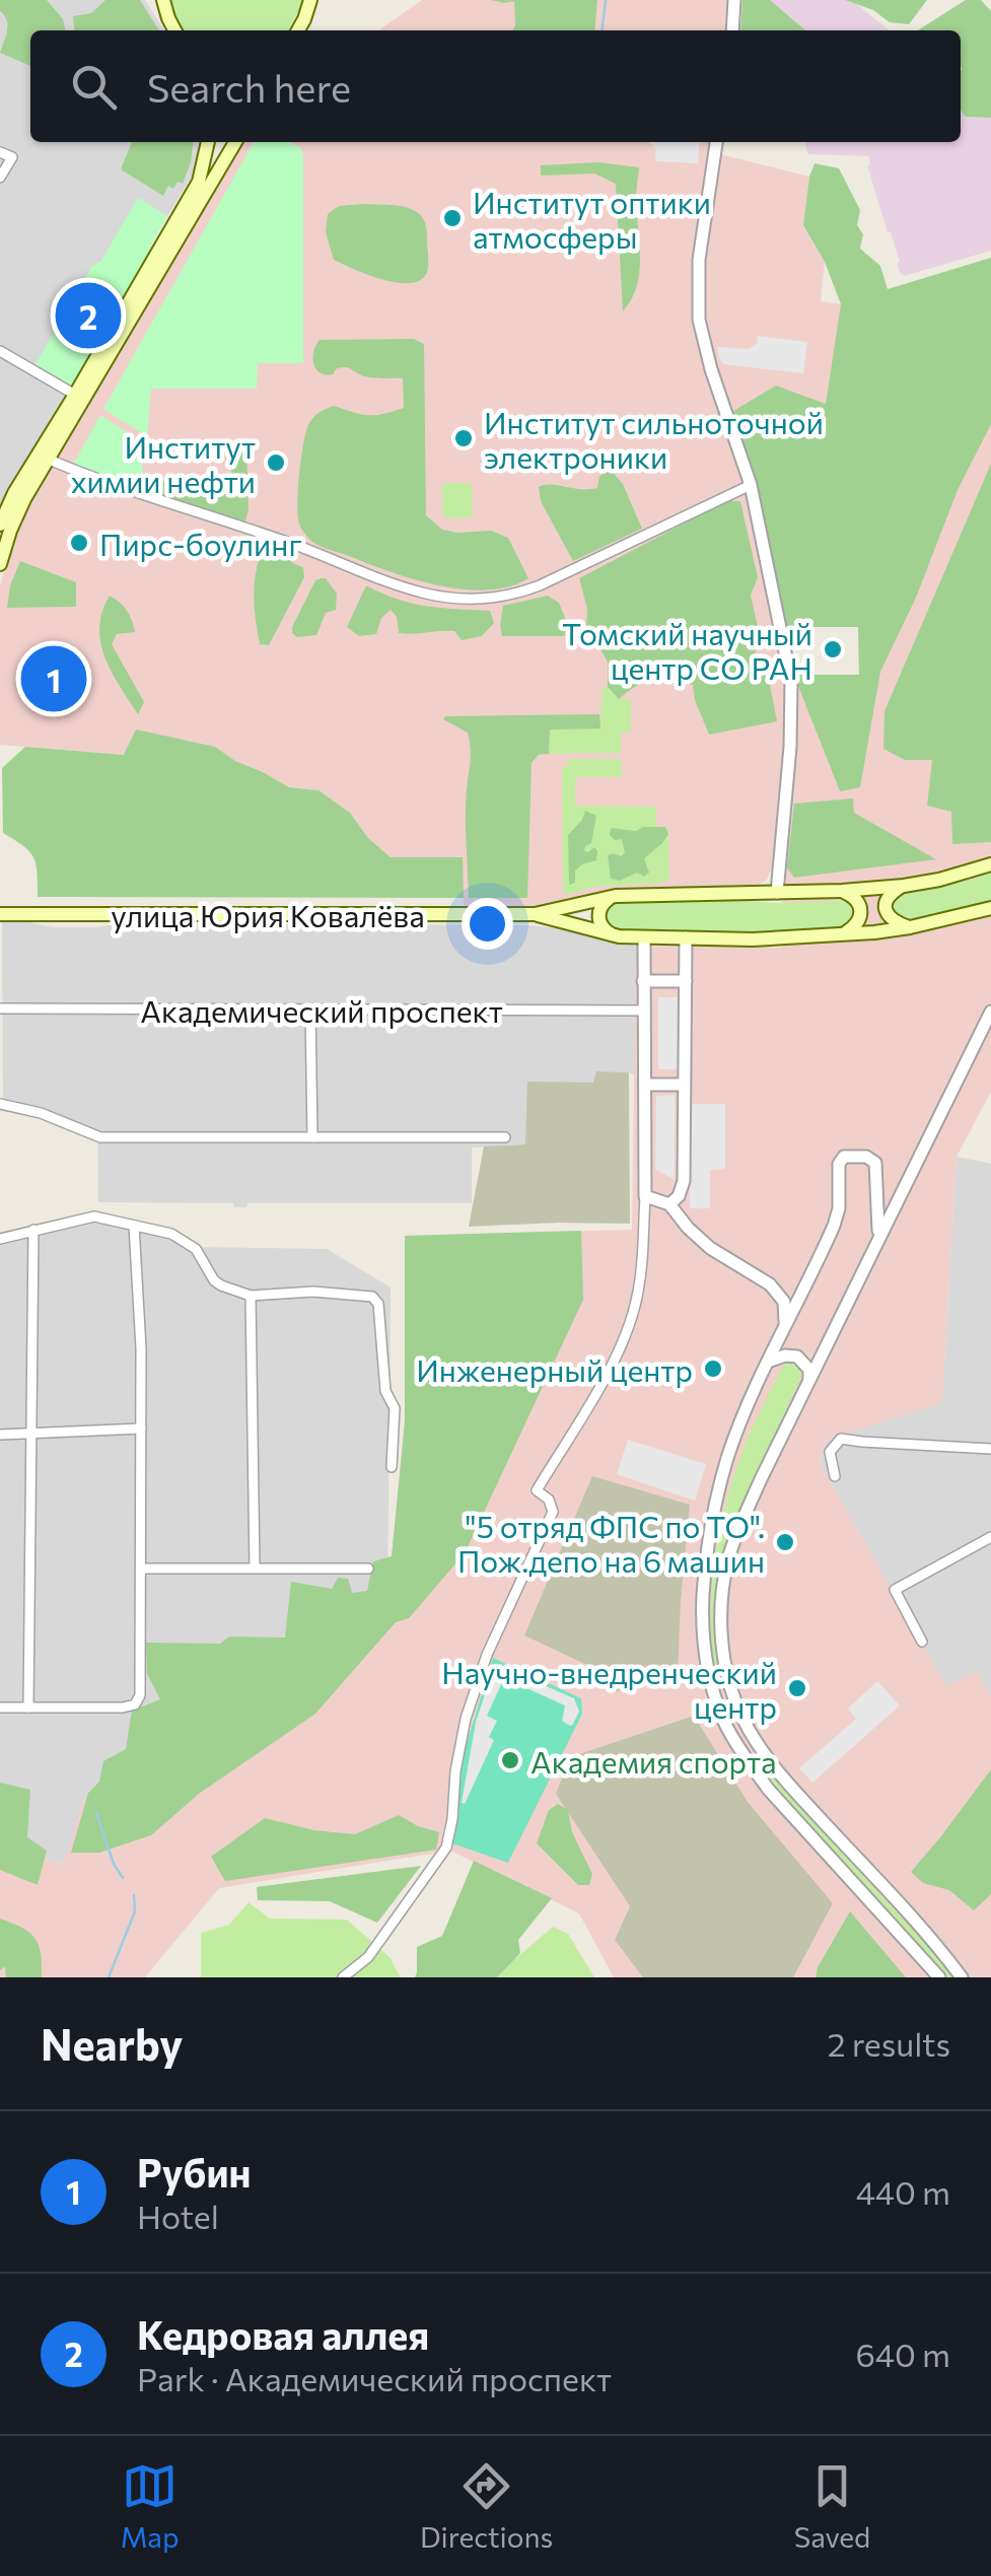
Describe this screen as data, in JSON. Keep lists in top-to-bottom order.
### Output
{
  "streets": {
    "main road": ["улица Юрия Ковалёва"],
    "street": ["Академический проспект"]
  },
  "places": [
    "Институт оптики атмосферы",
    "Институт сильноточной электроники",
    "Институт химии нефти",
    "Пирс-боулинг",
    "Томский научный центр СО РАН",
    "Инженерный центр",
    "\"5 отряд ФПС по ТО\". Пож.депо на 6 машин",
    "Научно-внедренческий центр",
    "Академия спорта"
  ],
  "page": {
    "search": "Search here",
    "pins": ["2", "1"],
    "heading": ["Nearby", "2 results"],
    "list": [
      {
        "mark": "1",
        "name": "Рубин",
        "note": "Hotel",
        "value": "440 m"
      },
      {
        "mark": "2",
        "name": "Кедровая аллея",
        "note": "Park · Академический проспект",
        "value": "640 m"
      }
    ],
    "nav": ["Map", "Directions", "Saved"]
  }
}
